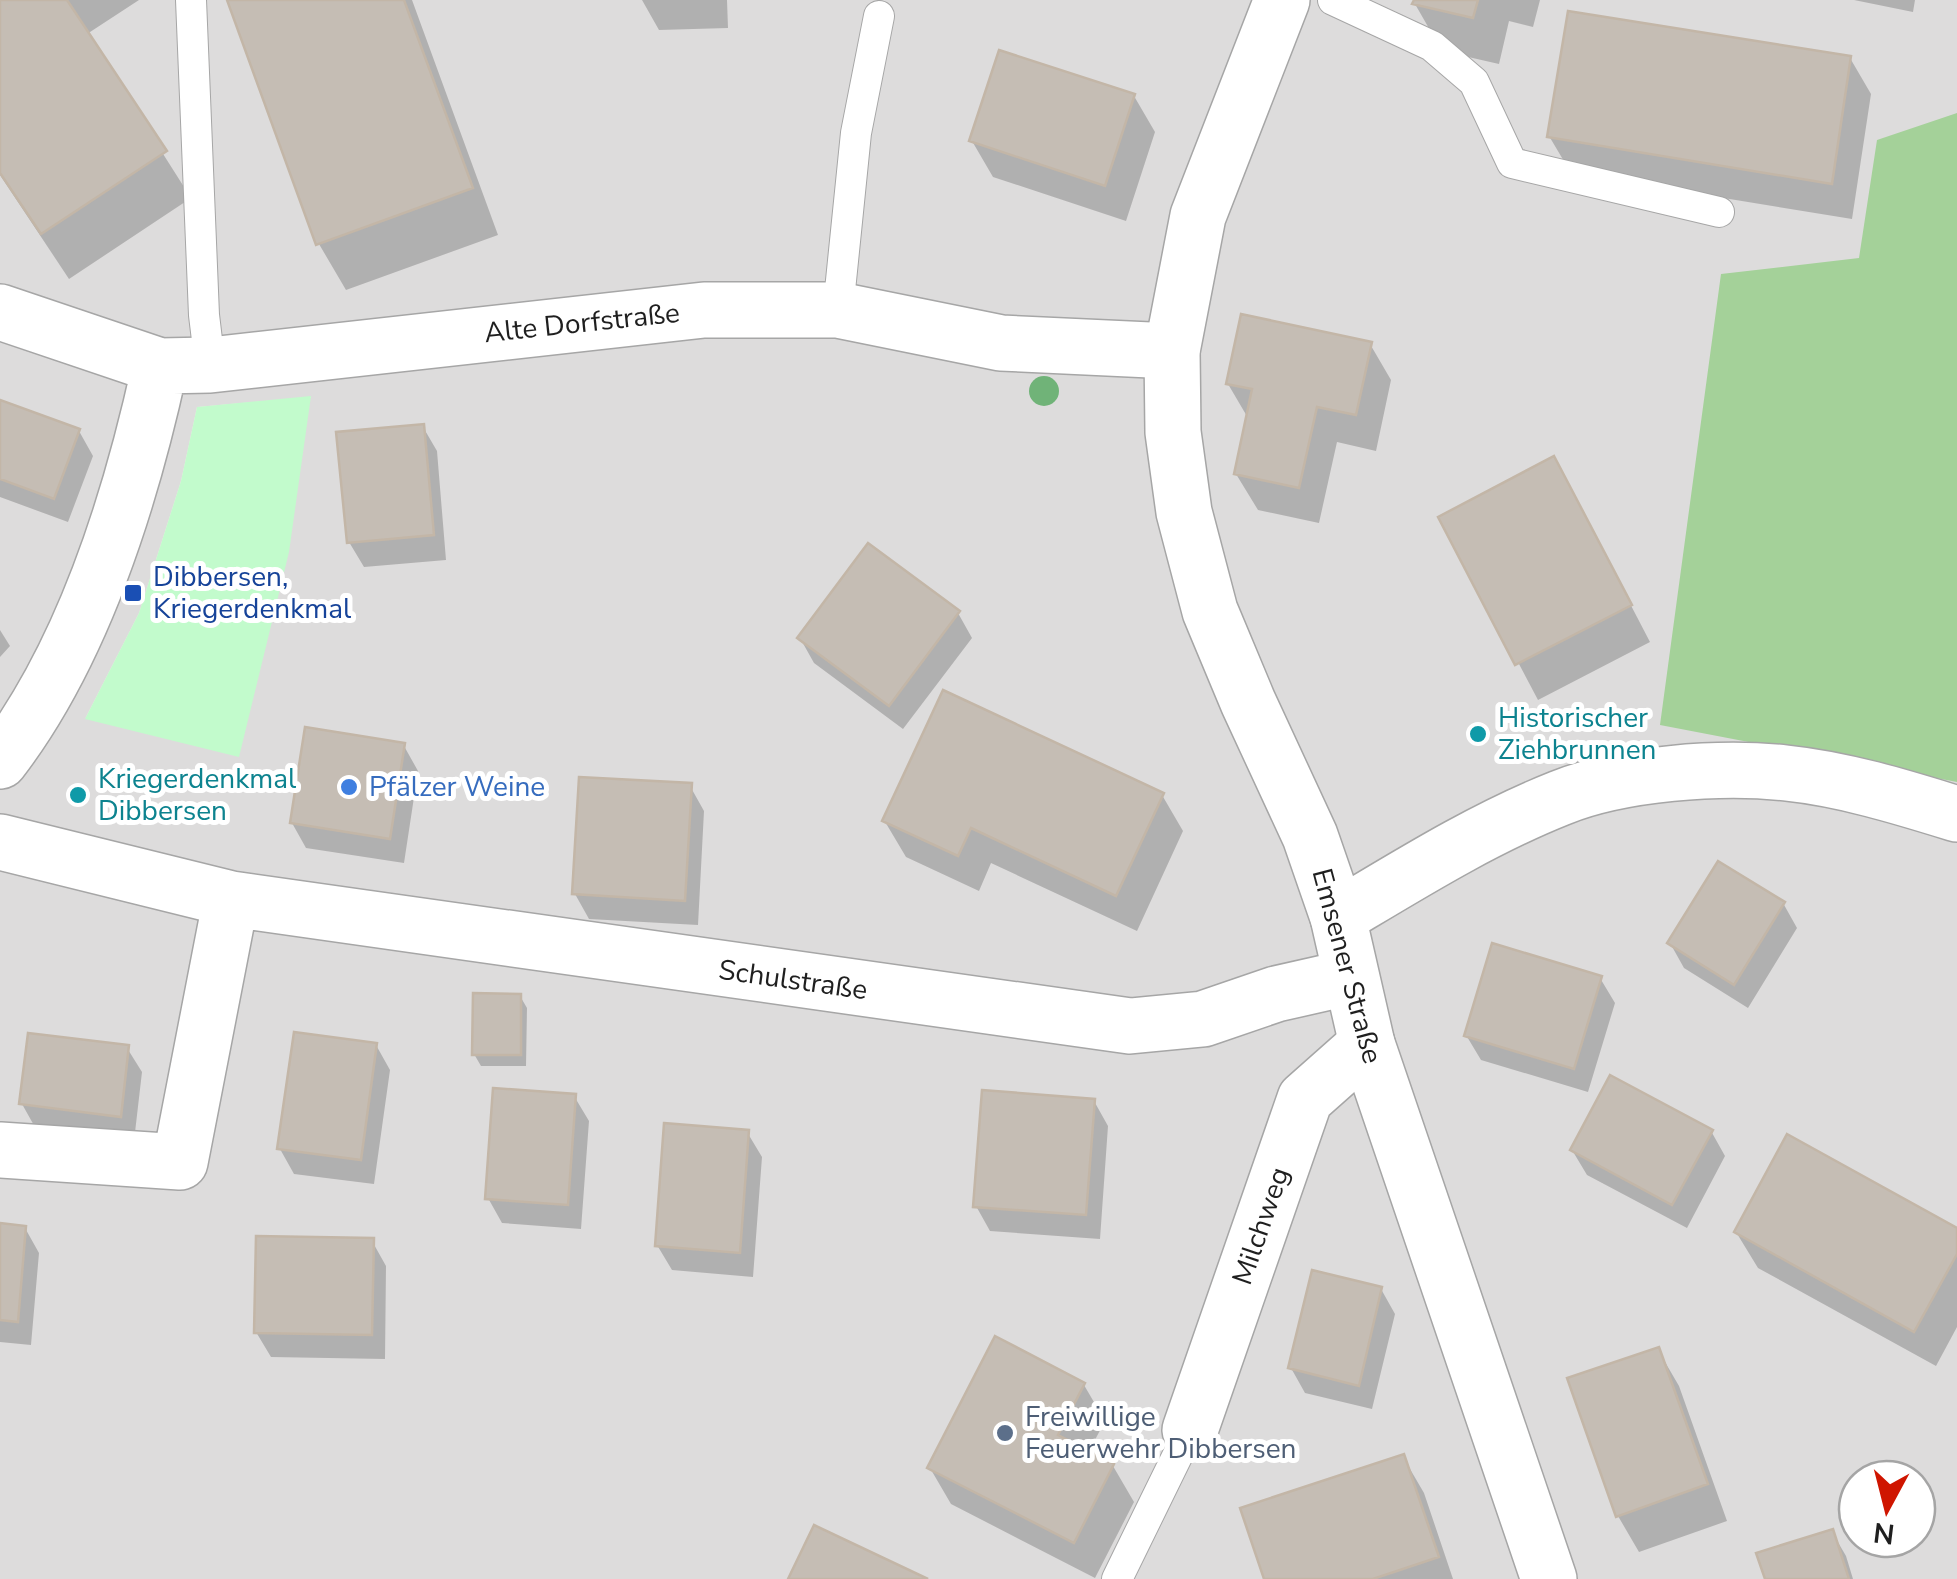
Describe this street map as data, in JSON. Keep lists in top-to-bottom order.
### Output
{
  "streets": {
    "street": [
      "Alte Dorfstraße",
      "Emsener Straße",
      "Schulstraße",
      "Milchweg"
    ]
  },
  "crossings": [
    ["Alte Dorfstraße", "Emsener Straße"],
    ["Emsener Straße", "Schulstraße"],
    ["Emsener Straße", "Milchweg"]
  ],
  "places": {
    "transit": ["Dibbersen, Kriegerdenkmal"],
    "other": [
      "Historischer Ziehbrunnen",
      "Pfälzer Weine",
      "Kriegerdenkmal Dibbersen",
      "Freiwillige Feuerwehr Dibbersen"
    ]
  },
  "north": "bottom"
}
